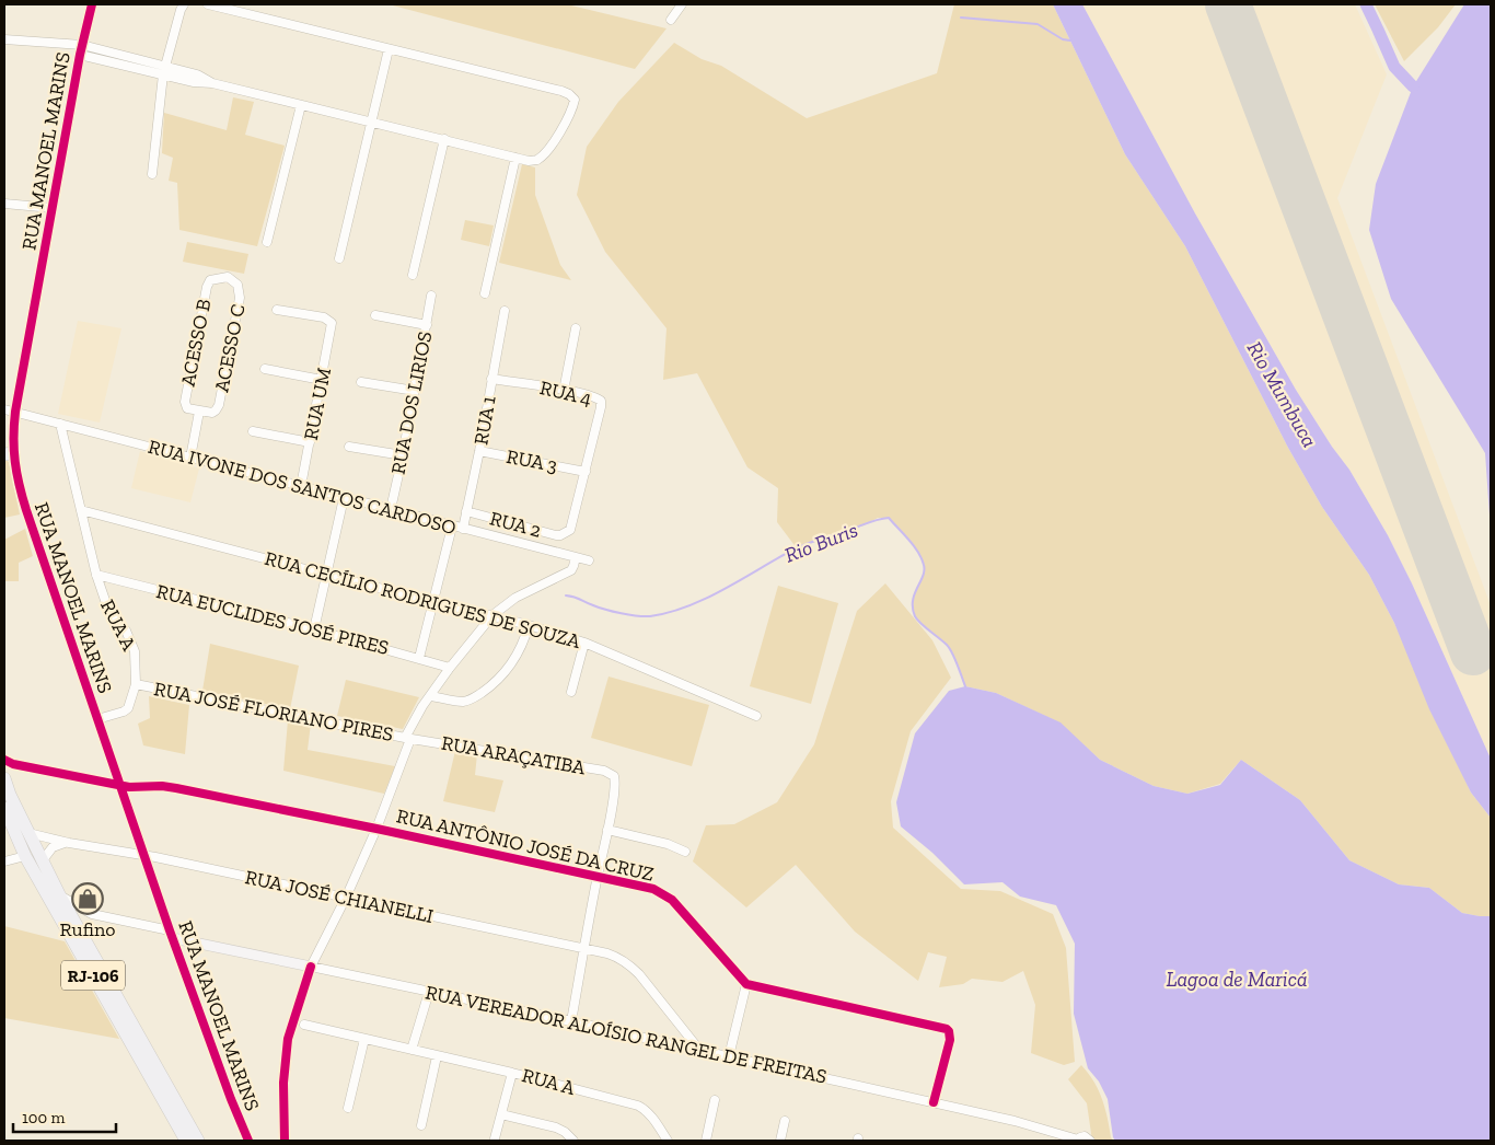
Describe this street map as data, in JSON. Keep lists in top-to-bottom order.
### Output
{
  "streets": {
    "highway": ["RJ-106"],
    "main road": ["RUA MANOEL MARINS", "RUA VEREADOR ALOÍSIO RANGEL DE FREITAS"],
    "street": [
      "ACESSO B",
      "ACESSO C",
      "RUA 4",
      "RUA DOS LIRIOS",
      "RUA UM",
      "RUA 1",
      "RUA 3",
      "RUA IVONE DOS SANTOS CARDOSO",
      "RUA 2",
      "RUA CECÍLIO RODRIGUES DE SOUZA",
      "RUA EUCLIDES JOSÉ PIRES",
      "RUA A",
      "RUA JOSÉ FLORIANO PIRES",
      "RUA ARAÇATIBA",
      "RUA ANTÔNIO JOSÉ DA CRUZ",
      "RUA JOSÉ CHIANELLI"
    ]
  },
  "crossings": [
    ["RUA MANOEL MARINS", "RUA IVONE DOS SANTOS CARDOSO"],
    ["RUA MANOEL MARINS", "RUA A"],
    ["RUA MANOEL MARINS", "RUA ANTÔNIO JOSÉ DA CRUZ"],
    ["RUA MANOEL MARINS", "RUA JOSÉ CHIANELLI"],
    ["RUA MANOEL MARINS", "RUA VEREADOR ALOÍSIO RANGEL DE FREITAS"],
    ["ACESSO B", "ACESSO C"],
    ["RUA 4", "RUA 1"],
    ["RUA 4", "RUA 3"],
    ["RUA 4", "RUA 2"],
    ["RUA DOS LIRIOS", "RUA IVONE DOS SANTOS CARDOSO"],
    ["RUA UM", "RUA IVONE DOS SANTOS CARDOSO"],
    ["RUA 1", "RUA 3"],
    ["RUA 1", "RUA IVONE DOS SANTOS CARDOSO"],
    ["RUA 1", "RUA 2"],
    ["RUA 3", "RUA 2"],
    ["RUA IVONE DOS SANTOS CARDOSO", "RUA A"],
    ["RUA CECÍLIO RODRIGUES DE SOUZA", "RUA A"],
    ["RUA EUCLIDES JOSÉ PIRES", "RUA A"],
    ["RUA A", "RUA JOSÉ FLORIANO PIRES"],
    ["RUA JOSÉ FLORIANO PIRES", "RUA ARAÇATIBA"],
    ["RUA JOSÉ CHIANELLI", "RJ-106"],
    ["RUA JOSÉ CHIANELLI", "RUA VEREADOR ALOÍSIO RANGEL DE FREITAS"]
  ],
  "water": ["Rio Mumbuca", "Rio Buris", "Lagoa de Maricá"],
  "places": {
    "shop": ["Rufino"]
  },
  "scale_bar": "100 m"
}
